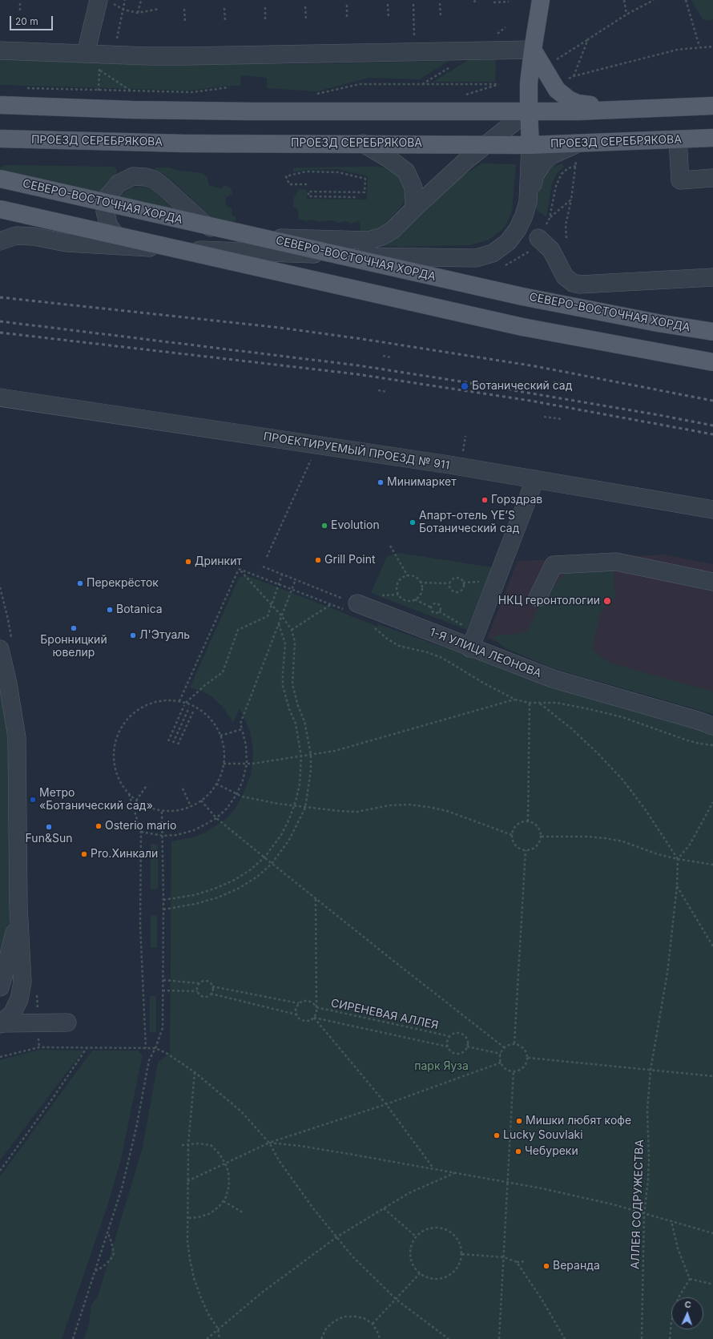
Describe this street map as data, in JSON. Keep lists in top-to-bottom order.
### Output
{
  "streets": {
    "main road": ["ПРОЕЗД СЕРЕБРЯКОВА", "СЕВЕРО-ВОСТОЧНАЯ ХОРДА"],
    "street": ["ПРОЕКТИРУЕМЫЙ ПРОЕЗД № 911", "1-Я УЛИЦА ЛЕОНОВА"],
    "path": ["СИРЕНЕВАЯ АЛЛЕЯ", "АЛЛЕЯ СОДРУЖЕСТВА"]
  },
  "parks": ["парк Яуза"],
  "places": [
    "Ботанический сад",
    "Минимаркет",
    "Горздрав",
    "Апарт-отель YE’S Ботанический сад",
    "Evolution",
    "Grill Point",
    "Дринкит",
    "Перекрёсток",
    "НКЦ геронтологии",
    "Botanica",
    "Бронницкий ювелир",
    "Л'Этуаль",
    "Метро «Ботанический сад»",
    "Osterio mario",
    "Fun&Sun",
    "Pro.Хинкали",
    "Мишки любят кофе",
    "Lucky Souvlaki",
    "Чебуреки",
    "Веранда"
  ],
  "scale_bar": "20 m",
  "north": "top"
}
